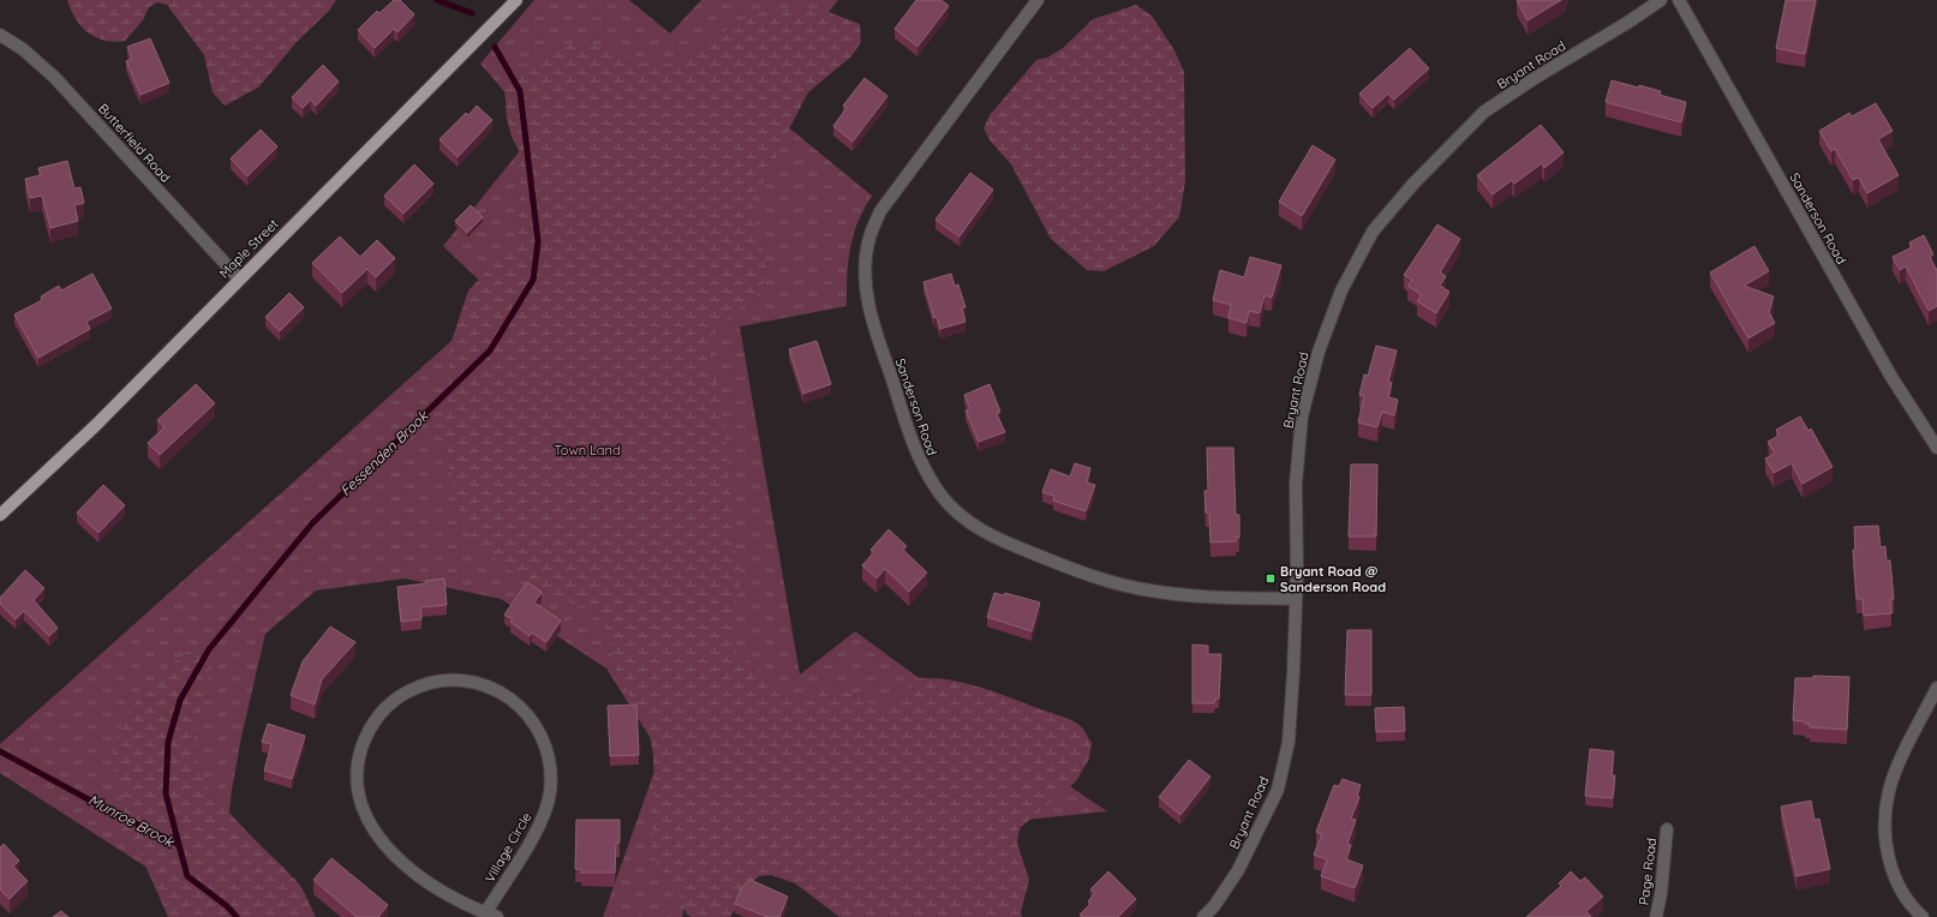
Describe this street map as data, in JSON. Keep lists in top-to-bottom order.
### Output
{
  "streets": {
    "main road": ["Maple Street"],
    "street": [
      "Bryant Road",
      "Butterfield Road",
      "Sanderson Road",
      "Village Circle",
      "Page Road"
    ]
  },
  "crossings": [
    ["Bryant Road", "Sanderson Road"],
    ["Butterfield Road", "Maple Street"]
  ],
  "water": ["Fessenden Brook", "Munroe Brook"],
  "parks": ["Town Land"],
  "places": {
    "transit": ["Bryant Road @ Sanderson Road"]
  }
}
